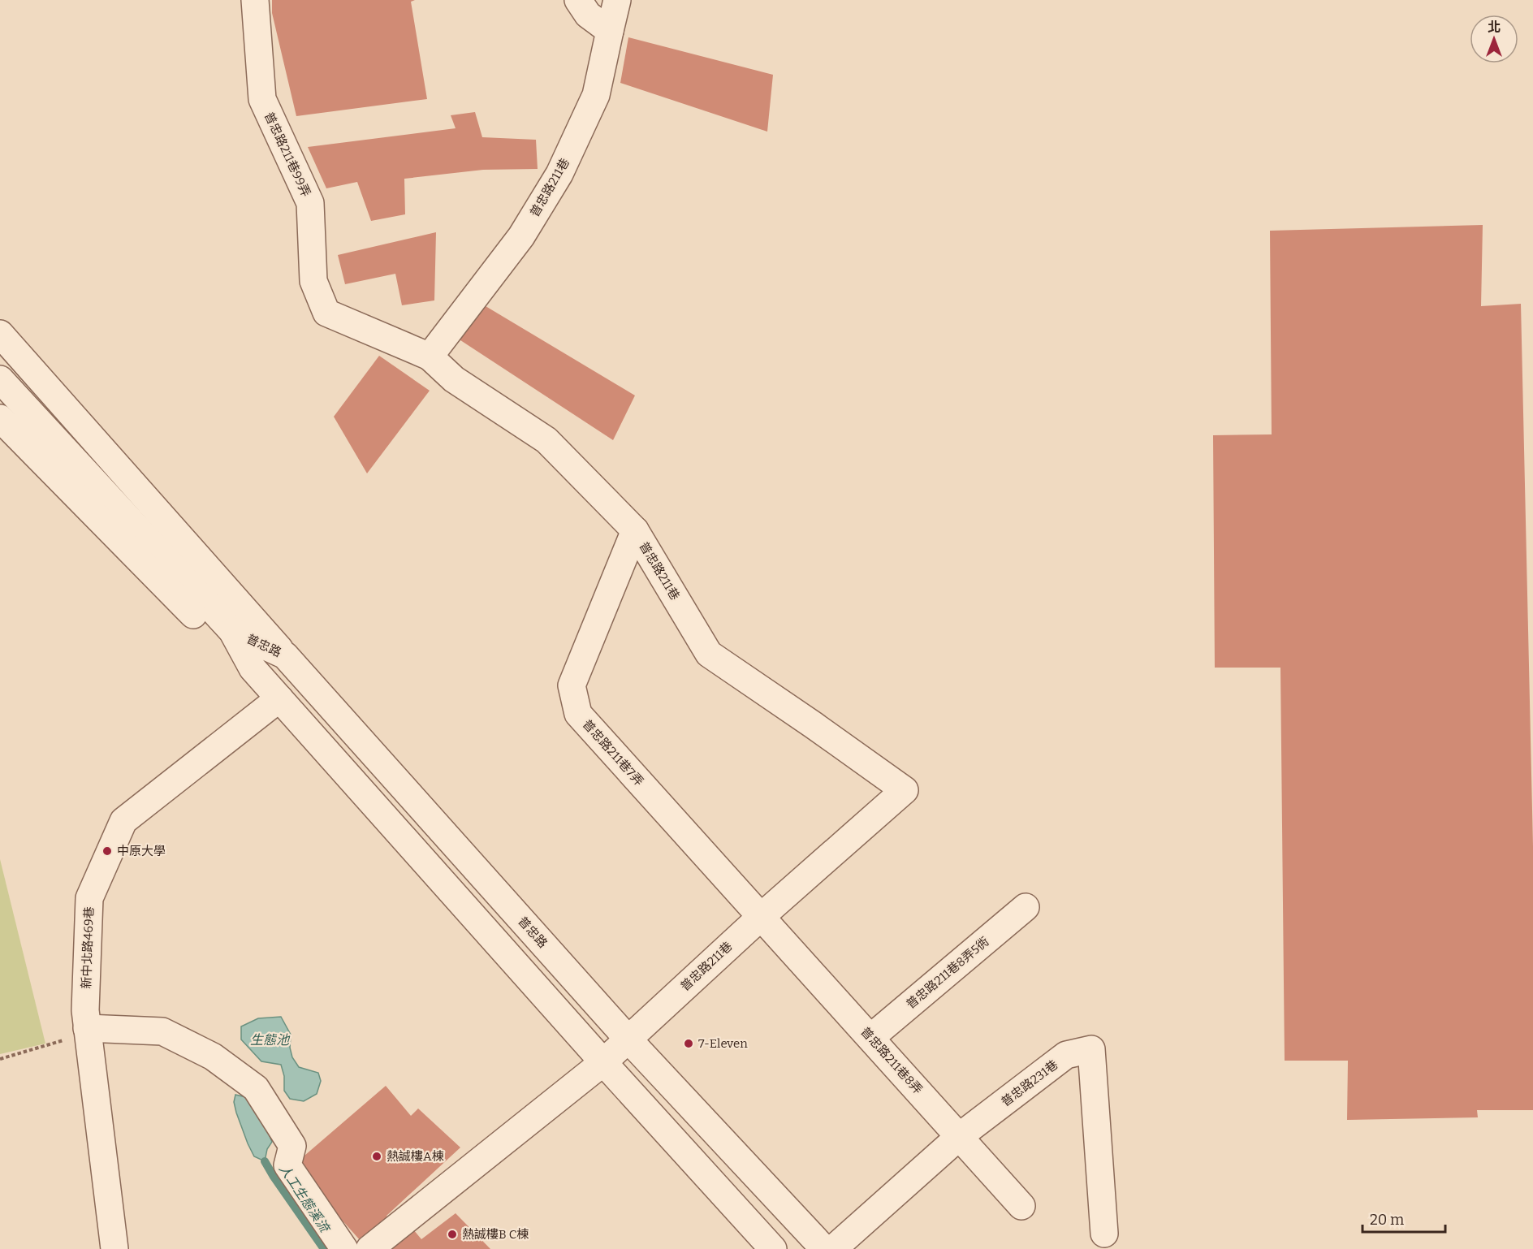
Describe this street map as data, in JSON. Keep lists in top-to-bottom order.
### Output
{
  "streets": {
    "street": [
      "普忠路211巷99弄",
      "普忠路211巷",
      "普忠路",
      "普忠路211巷7弄",
      "新中北路469巷",
      "普忠路211巷8弄5衖",
      "普忠路211巷8弄",
      "普忠路231巷"
    ]
  },
  "crossings": [
    ["普忠路211巷99弄", "普忠路211巷"],
    ["普忠路211巷", "普忠路"],
    ["普忠路211巷", "普忠路211巷7弄"],
    ["普忠路211巷", "普忠路211巷8弄"],
    ["普忠路", "新中北路469巷"],
    ["普忠路211巷7弄", "普忠路211巷8弄"],
    ["普忠路211巷8弄5衖", "普忠路211巷8弄"],
    ["普忠路211巷8弄", "普忠路231巷"]
  ],
  "water": ["生態池", "人工生態溪流"],
  "places": [
    "中原大學",
    "7-Eleven",
    "熱誠樓A棟",
    "熱誠樓B C棟"
  ],
  "scale_bar": "20 m",
  "north": "top"
}
